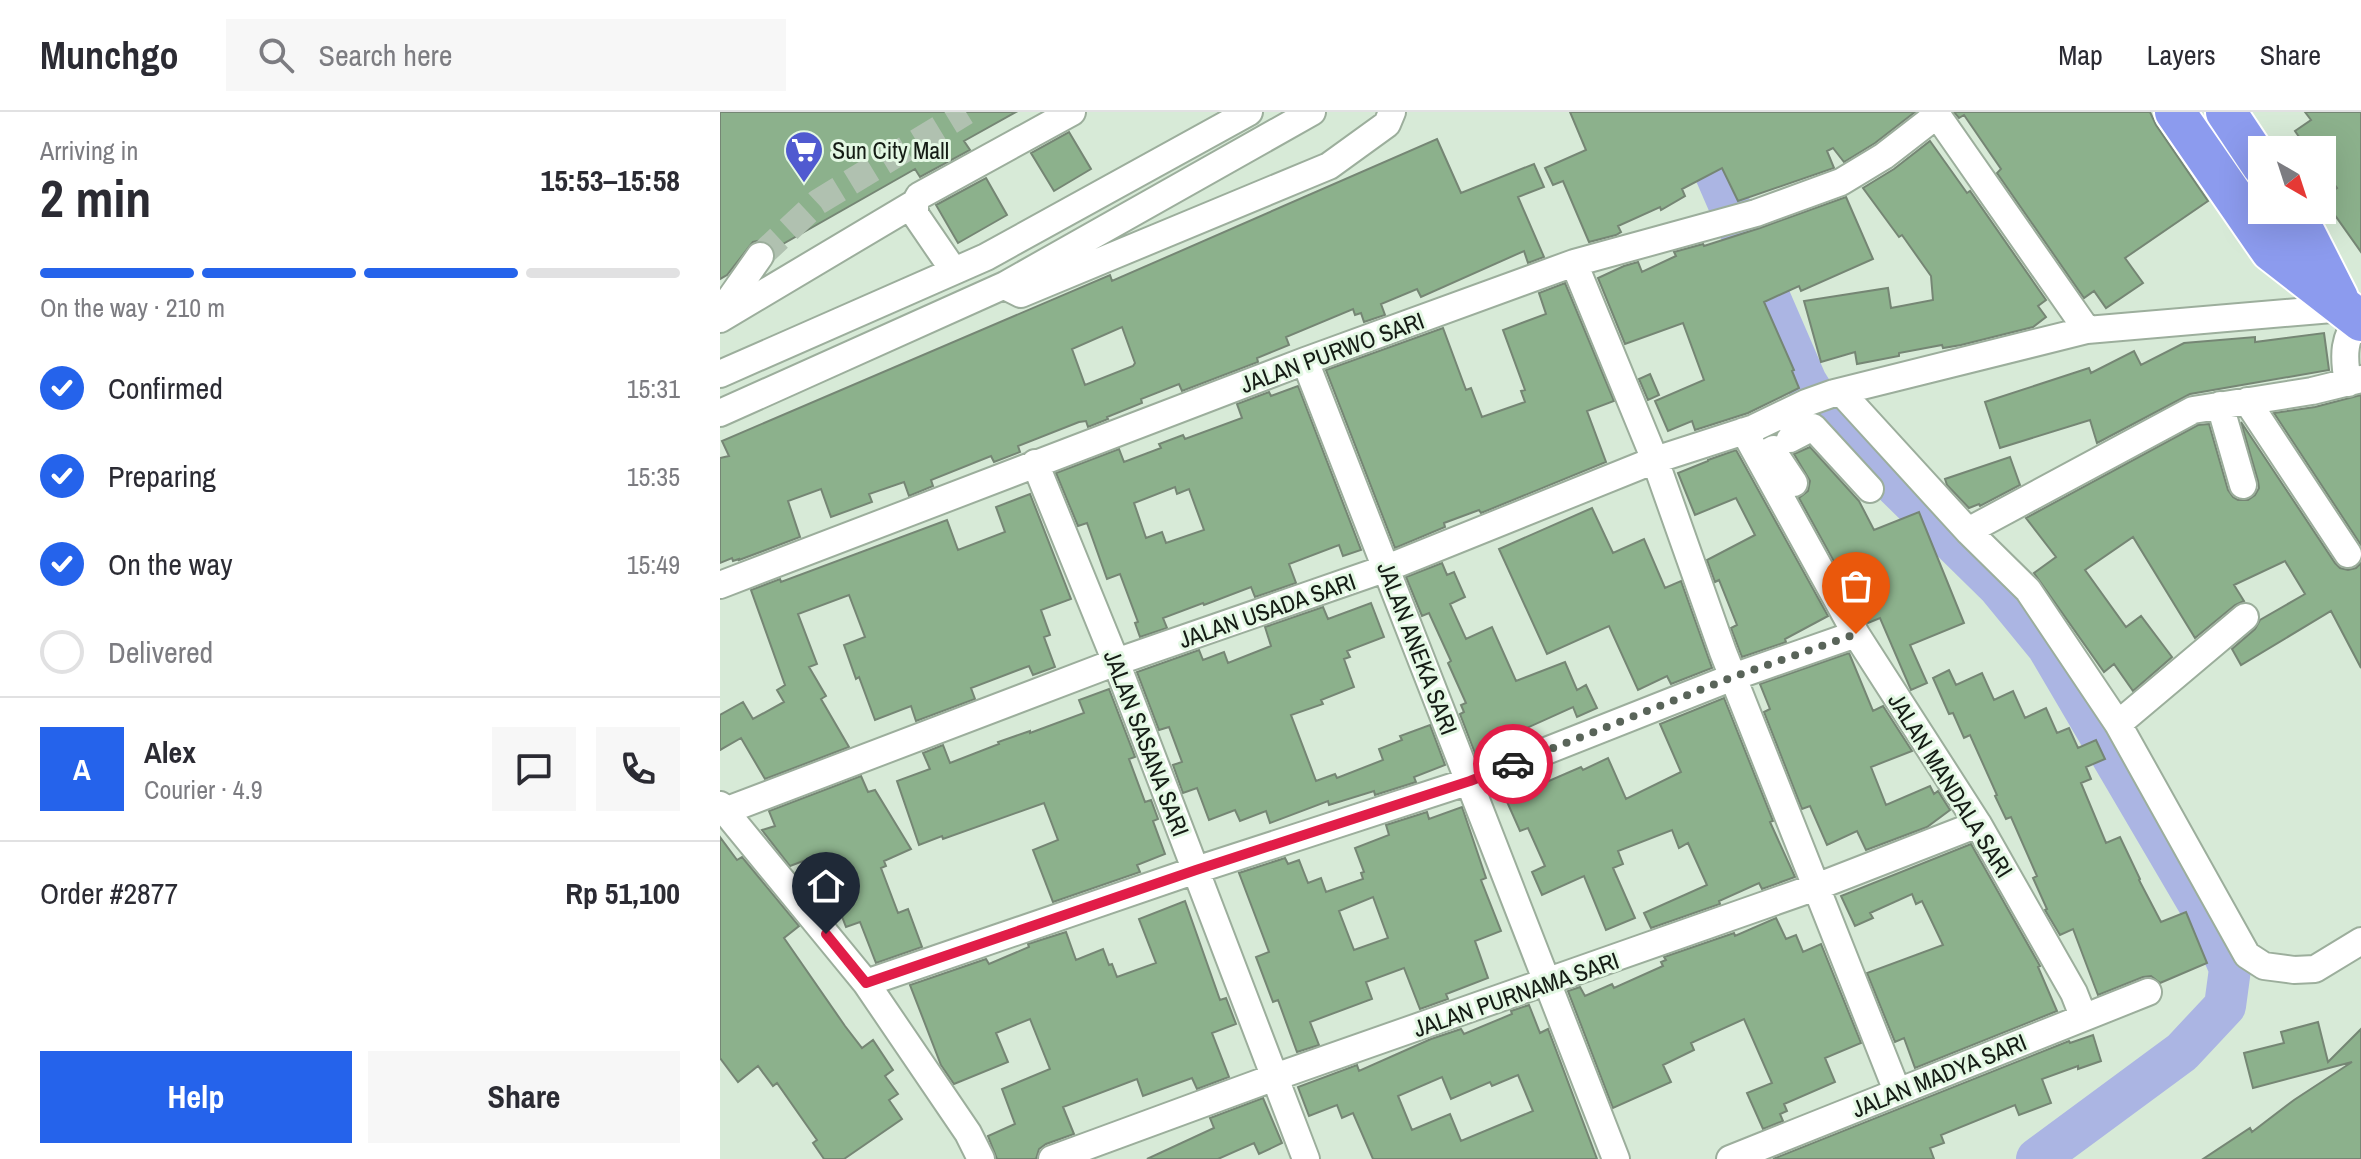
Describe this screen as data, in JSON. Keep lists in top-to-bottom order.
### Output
{
  "streets": {
    "street": [
      "JALAN PURWO SARI",
      "JALAN USADA SARI",
      "JALAN ANEKA SARI",
      "JALAN SASANA SARI",
      "JALAN MANDALA SARI",
      "JALAN PURNAMA SARI",
      "JALAN MADYA SARI"
    ]
  },
  "crossings": [
    ["JALAN PURWO SARI", "JALAN ANEKA SARI"],
    ["JALAN PURWO SARI", "JALAN SASANA SARI"],
    ["JALAN USADA SARI", "JALAN ANEKA SARI"],
    ["JALAN USADA SARI", "JALAN SASANA SARI"],
    ["JALAN USADA SARI", "JALAN MANDALA SARI"],
    ["JALAN ANEKA SARI", "JALAN PURNAMA SARI"],
    ["JALAN SASANA SARI", "JALAN PURNAMA SARI"],
    ["JALAN MANDALA SARI", "JALAN PURNAMA SARI"],
    ["JALAN MANDALA SARI", "JALAN MADYA SARI"]
  ],
  "places": {
    "supermarket": ["Sun City Mall"]
  },
  "north": "bottom right",
  "page": {
    "header": "Munchgo",
    "search": "Search here",
    "nav": ["Map", "Layers", "Share"],
    "heading": ["2 min", "Arriving in", "15:53–15:58"],
    "panel": [
      "Alex",
      "Courier · 4.9",
      "Order #2877",
      "Rp 51,100"
    ],
    "bar": "On the way · 210 m",
    "list": [
      ["Confirmed", "15:31"],
      ["Preparing", "15:35"],
      ["On the way", "15:49"],
      "Delivered"
    ],
    "round": "A",
    "buttons": ["Help", "Share"]
  }
}
